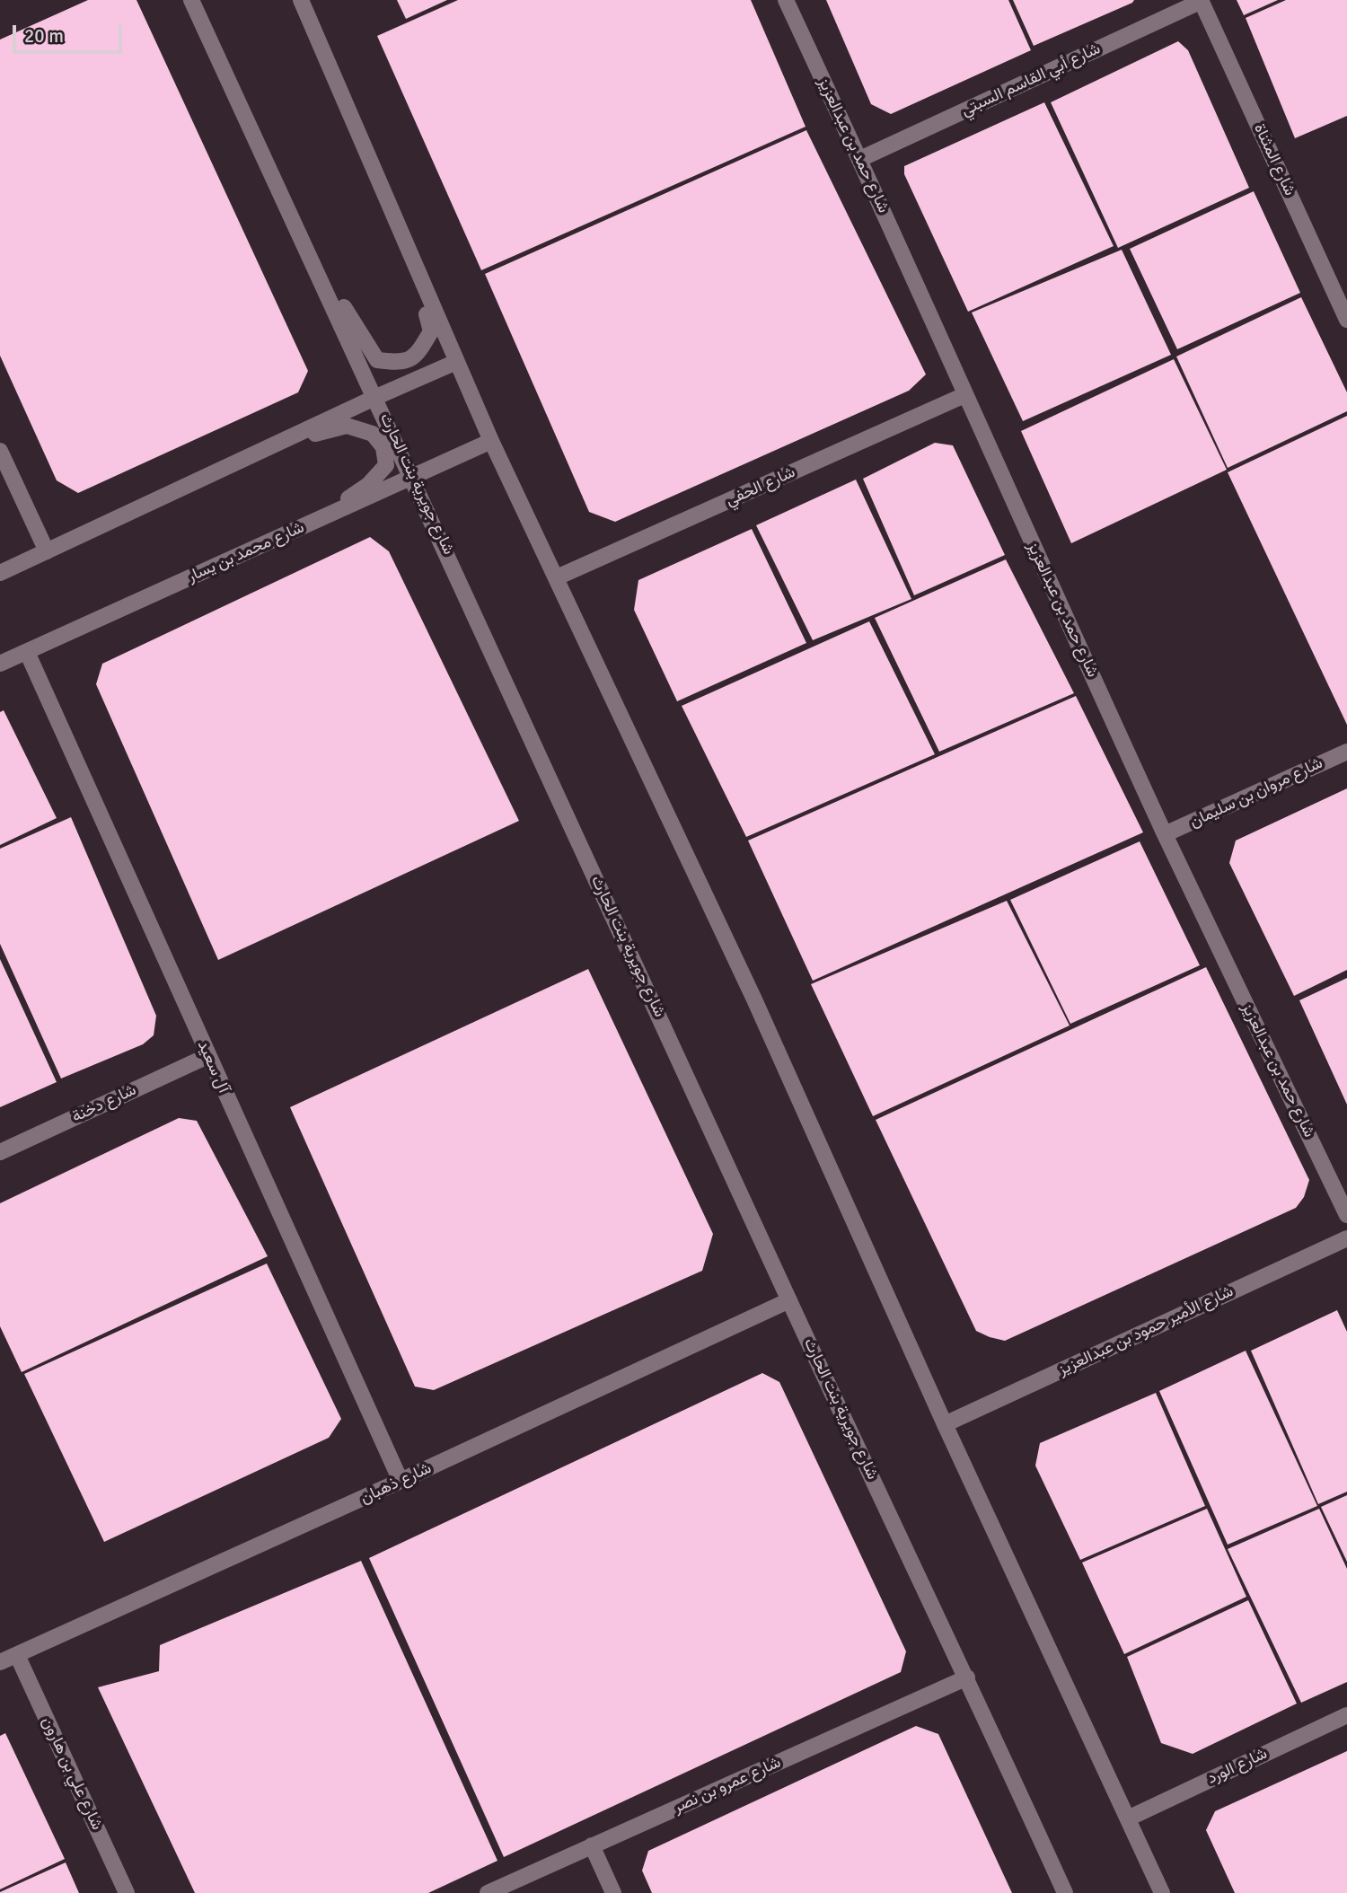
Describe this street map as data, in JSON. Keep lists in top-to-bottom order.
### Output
{
  "streets": {
    "street": [
      "شارع أبي القاسم السبتي",
      "شارع حمد بن عبدالعزيز",
      "شارع المثناة",
      "شارع جويرية بنت الحارث",
      "شارع الحفي",
      "شارع محمد بن يسار",
      "شارع مروان بن سليمان",
      "آل سعيد",
      "شارع دخنة",
      "شارع الأمير حمود بن عبدالعزيز",
      "شارع ذهبان",
      "شارع الورد",
      "شارع علي بن هارون",
      "شارع عمرو بن نصر"
    ]
  },
  "crossings": [
    ["شارع أبي القاسم السبتي", "شارع حمد بن عبدالعزيز"],
    ["شارع أبي القاسم السبتي", "شارع المثناة"],
    ["شارع حمد بن عبدالعزيز", "شارع الحفي"],
    ["شارع حمد بن عبدالعزيز", "شارع مروان بن سليمان"],
    ["شارع جويرية بنت الحارث", "شارع محمد بن يسار"],
    ["شارع جويرية بنت الحارث", "شارع ذهبان"],
    ["شارع جويرية بنت الحارث", "شارع عمرو بن نصر"],
    ["شارع محمد بن يسار", "آل سعيد"],
    ["آل سعيد", "شارع دخنة"],
    ["آل سعيد", "شارع ذهبان"],
    ["شارع ذهبان", "شارع علي بن هارون"]
  ],
  "scale_bar": "20 m"
}
